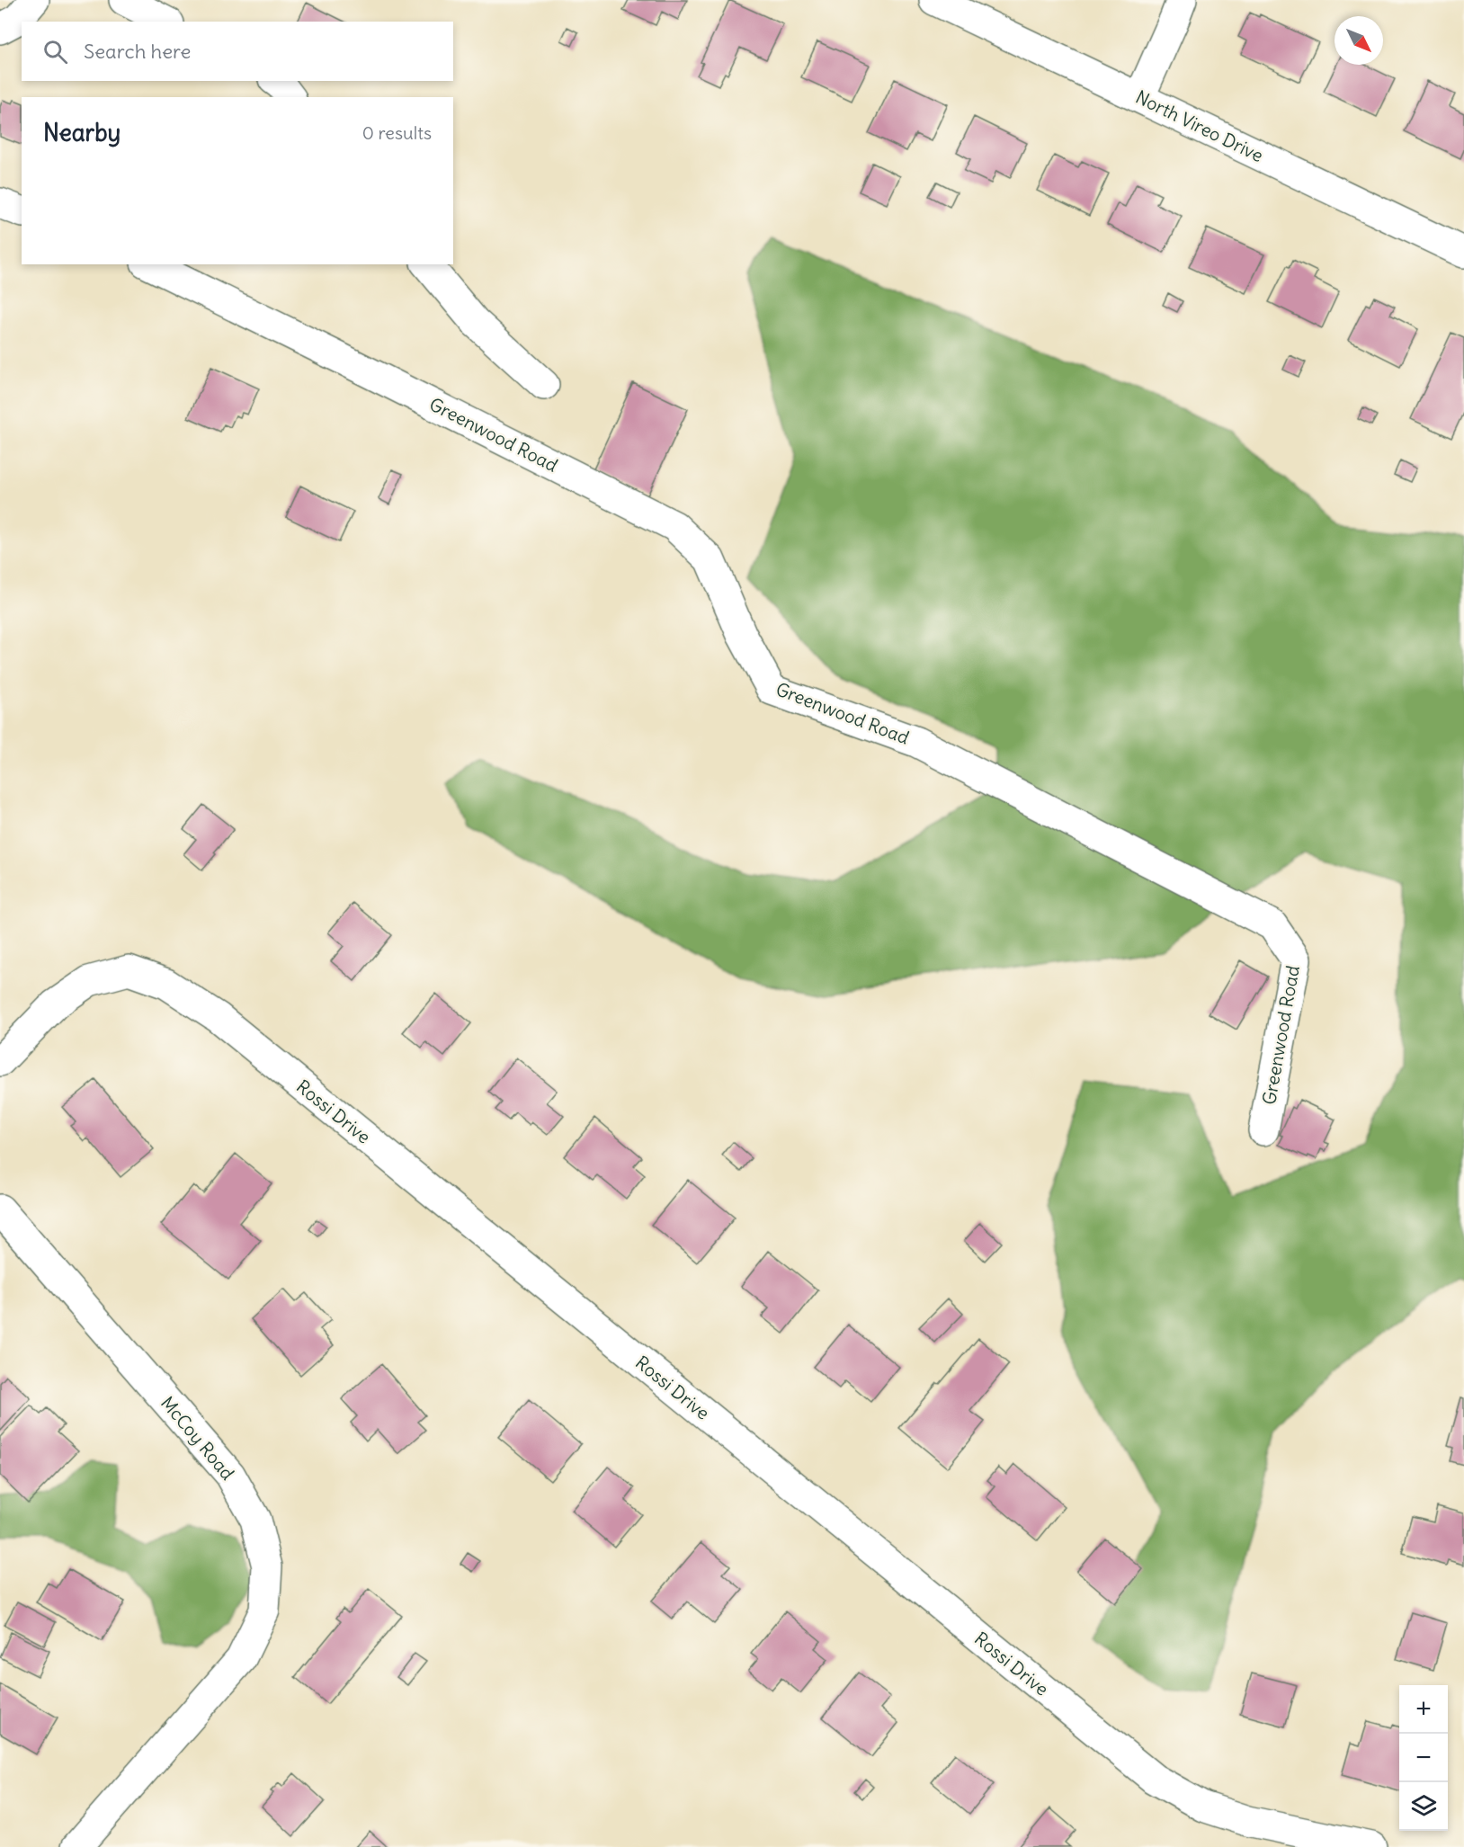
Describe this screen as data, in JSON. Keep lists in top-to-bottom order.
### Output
{
  "streets": {
    "street": [
      "North Vireo Drive",
      "Greenwood Road",
      "Rossi Drive",
      "McCoy Road"
    ]
  },
  "north": "bottom right",
  "page": {
    "search": "Search here",
    "heading": ["Nearby", "0 results"],
    "map_buttons": ["+", "−"]
  }
}
